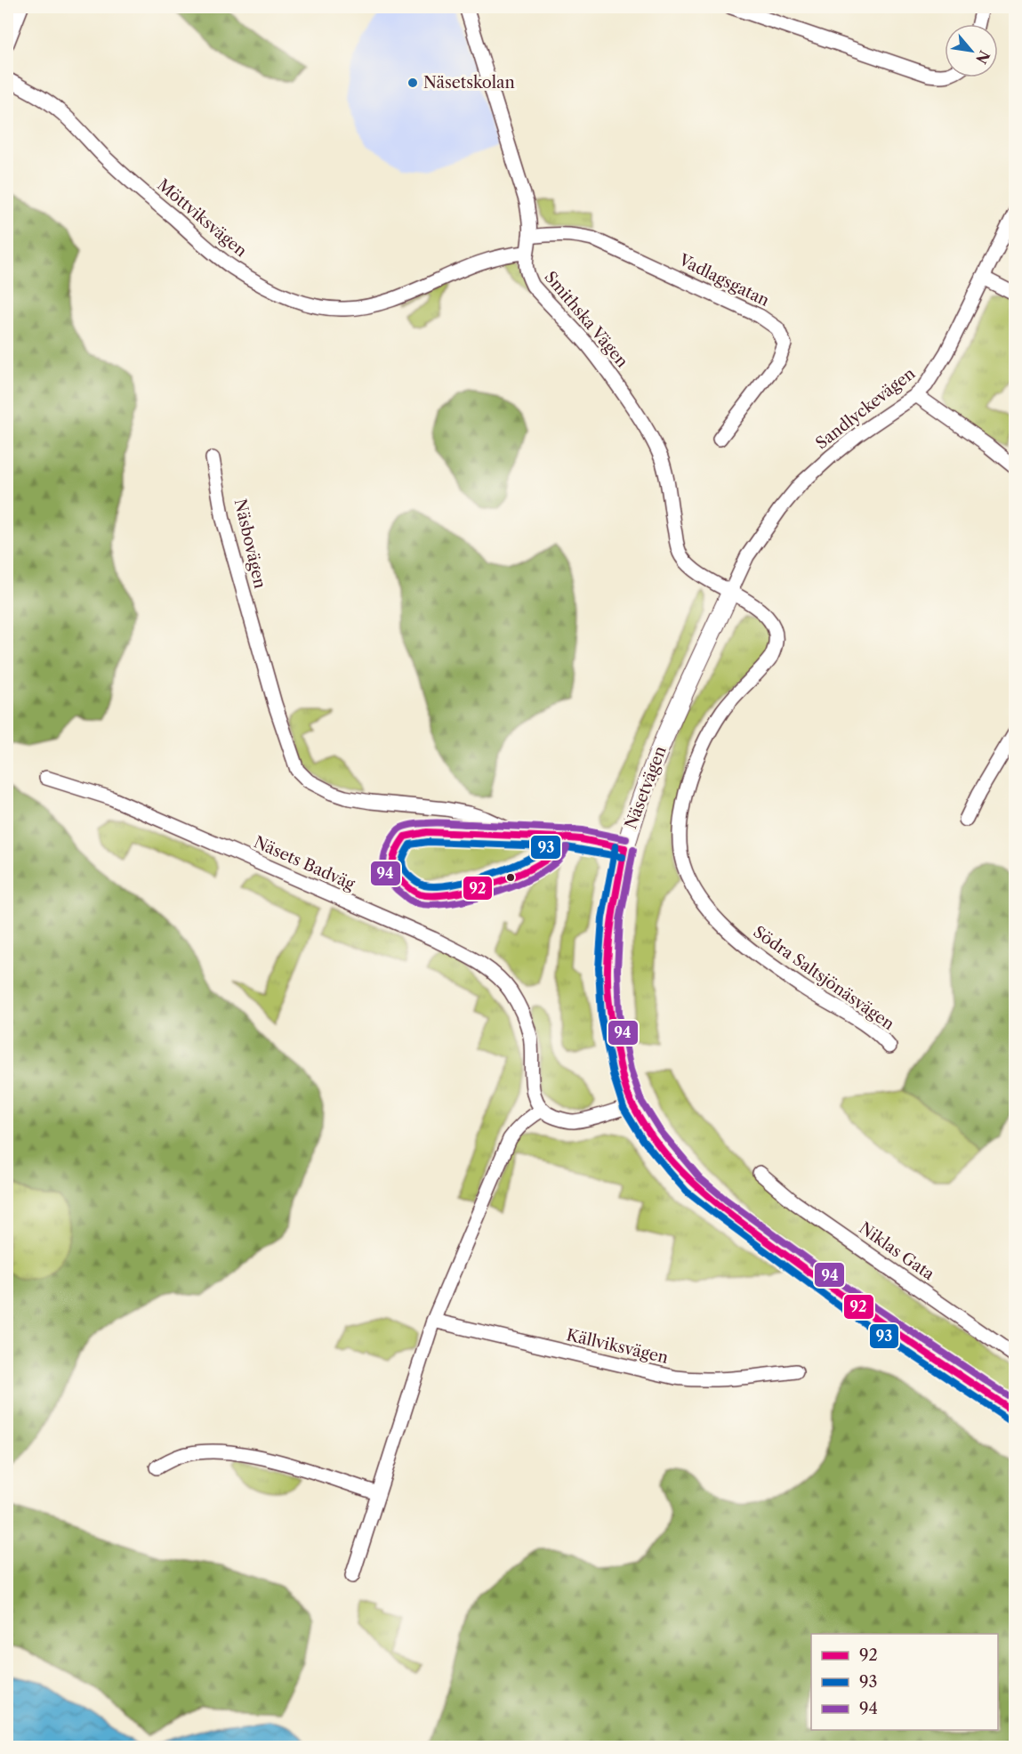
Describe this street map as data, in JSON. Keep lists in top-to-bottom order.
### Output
{
  "streets": {
    "street": [
      "Möttviksvägen",
      "Vadlagsgatan",
      "Smithska Vägen",
      "Sandlyckevägen",
      "Näsbovägen",
      "Näsetvägen",
      "Näsets Badväg",
      "Södra Saltsjönäsvägen",
      "Niklas Gata",
      "Källviksvägen"
    ]
  },
  "crossings": [
    ["Möttviksvägen", "Smithska Vägen"],
    ["Vadlagsgatan", "Smithska Vägen"],
    ["Smithska Vägen", "Sandlyckevägen"],
    ["Smithska Vägen", "Näsetvägen"],
    ["Smithska Vägen", "Södra Saltsjönäsvägen"],
    ["Sandlyckevägen", "Näsetvägen"],
    ["Sandlyckevägen", "Södra Saltsjönäsvägen"],
    ["Näsbovägen", "Näsetvägen"],
    ["Näsetvägen", "Södra Saltsjönäsvägen"]
  ],
  "places": ["Näsetskolan"],
  "lines": ["transit line 94", "transit line 92", "transit line 93"],
  "legend": ["92", "93", "94"],
  "north": "bottom right"
}
